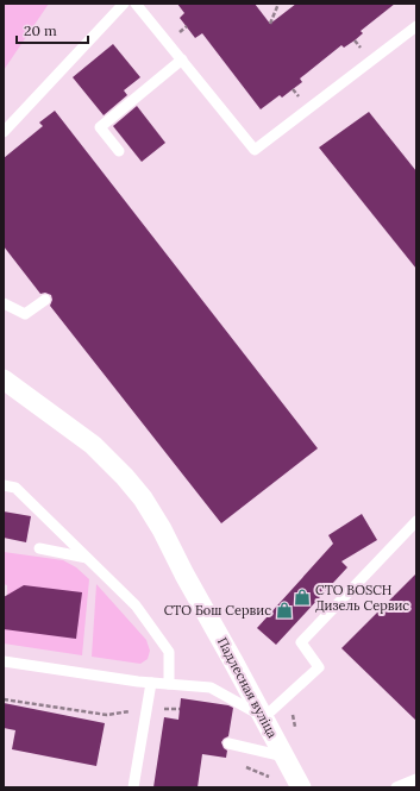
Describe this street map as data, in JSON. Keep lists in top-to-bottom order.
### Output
{
  "streets": {
    "street": ["Падлесная вуліца"]
  },
  "places": {
    "shop": ["СТО BOSCH Дизель Сервис", "СТО Бош Сервис"]
  },
  "scale_bar": "20 m"
}
